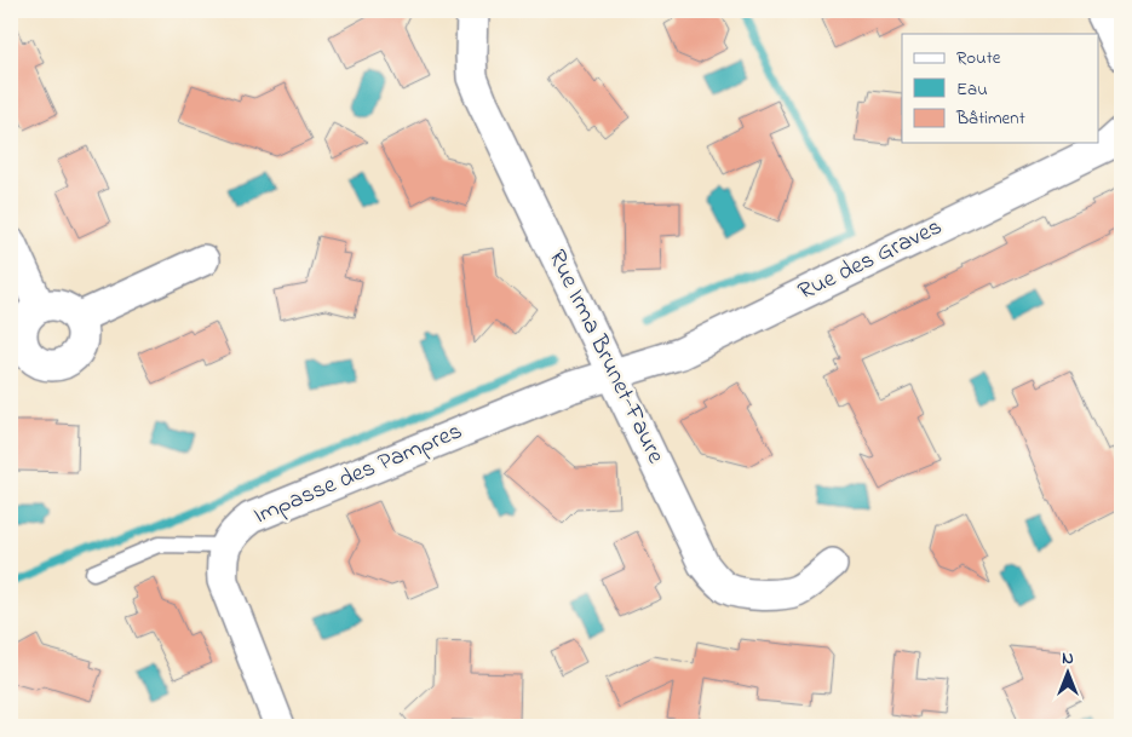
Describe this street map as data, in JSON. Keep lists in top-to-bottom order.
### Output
{
  "streets": {
    "street": ["Rue des Graves", "Rue Irma Brunet-Faure", "Impasse des Pampres"]
  },
  "crossings": [
    ["Rue des Graves", "Rue Irma Brunet-Faure"],
    ["Rue des Graves", "Impasse des Pampres"],
    ["Rue Irma Brunet-Faure", "Impasse des Pampres"]
  ],
  "legend": ["Route", "Eau", "Bâtiment"],
  "north": "top"
}
